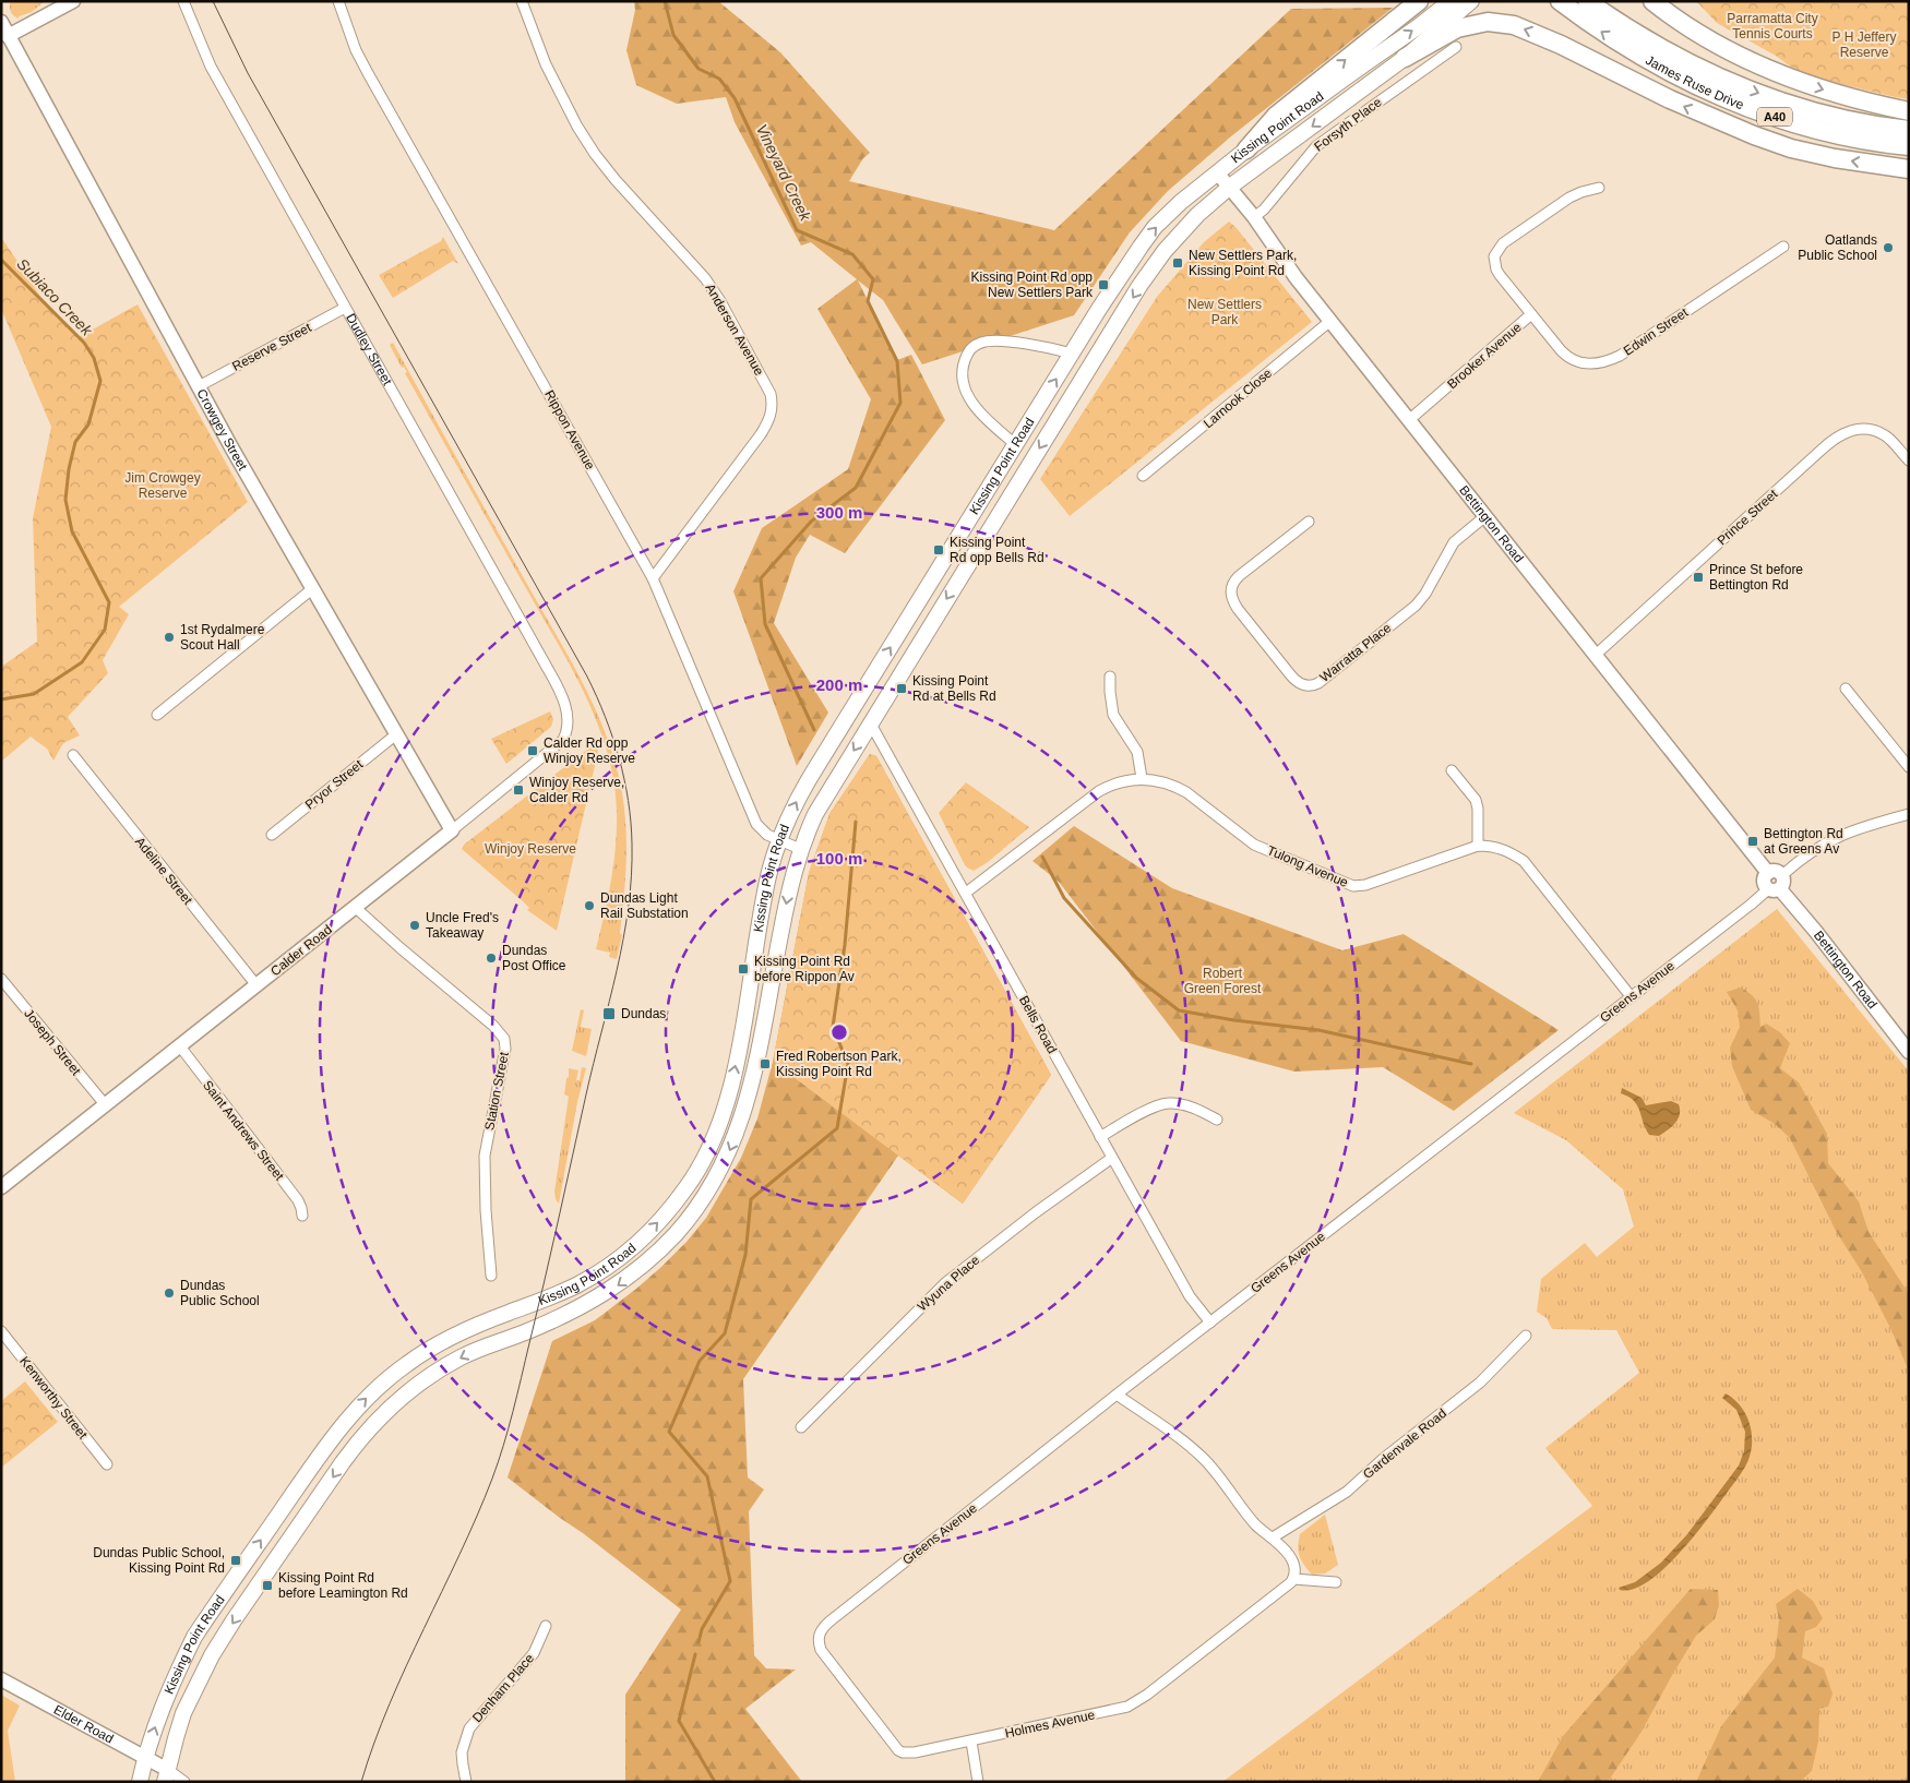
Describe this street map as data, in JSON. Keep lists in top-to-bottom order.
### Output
{
  "streets": {
    "highway": ["James Ruse Drive", "A40"],
    "main road": ["Kissing Point Road"],
    "street": [
      "Forsyth Place",
      "Anderson Avenue",
      "Edwin Street",
      "Reserve Street",
      "Dudley Street",
      "Brooker Avenue",
      "Larnook Close",
      "Crowgey Street",
      "Rippon Avenue",
      "Prince Street",
      "Bettington Road",
      "Warratta Place",
      "Pryor Street",
      "Tulong Avenue",
      "Adeline Street",
      "Calder Road",
      "Greens Avenue",
      "Bells Road",
      "Joseph Street",
      "Station Street",
      "Saint Andrews Street",
      "Wyuna Place",
      "Kenworthy Street",
      "Gardenvale Road",
      "Denham Place",
      "Holmes Avenue",
      "Elder Road"
    ]
  },
  "crossings": [
    ["Forsyth Place", "Bettington Road"],
    ["Kissing Point Road", "Rippon Avenue"],
    ["Kissing Point Road", "Bettington Road"],
    ["Kissing Point Road", "Bells Road"],
    ["Kissing Point Road", "Elder Road"],
    ["Anderson Avenue", "Rippon Avenue"],
    ["Edwin Street", "Brooker Avenue"],
    ["Reserve Street", "Dudley Street"],
    ["Reserve Street", "Crowgey Street"],
    ["Dudley Street", "Calder Road"],
    ["Brooker Avenue", "Bettington Road"],
    ["Larnook Close", "Bettington Road"],
    ["Crowgey Street", "Pryor Street"],
    ["Crowgey Street", "Calder Road"],
    ["Prince Street", "Bettington Road"],
    ["Bettington Road", "Warratta Place"],
    ["Bettington Road", "Greens Avenue"],
    ["Tulong Avenue", "Greens Avenue"],
    ["Tulong Avenue", "Bells Road"],
    ["Adeline Street", "Calder Road"],
    ["Calder Road", "Joseph Street"],
    ["Calder Road", "Station Street"],
    ["Calder Road", "Saint Andrews Street"],
    ["Greens Avenue", "Bells Road"],
    ["Greens Avenue", "Holmes Avenue"],
    ["Bells Road", "Wyuna Place"]
  ],
  "water": ["Vineyard Creek", "Subiaco Creek"],
  "parks": [
    "Parramatta City Tennis Courts",
    "P H Jeffery Reserve",
    "New Settlers Park",
    "Jim Crowgey Reserve",
    "Winjoy Reserve",
    "Robert Green Forest"
  ],
  "places": {
    "other": [
      "Oatlands Public School",
      "1st Rydalmere Scout Hall",
      "Dundas Light Rail Substation",
      "Uncle Fred's Takeaway",
      "Dundas Post Office",
      "Dundas Public School"
    ],
    "transit": [
      "New Settlers Park, Kissing Point Rd",
      "Kissing Point Rd opp New Settlers Park",
      "Kissing Point Rd opp Bells Rd",
      "Prince St before Bettington Rd",
      "Kissing Point Rd at Bells Rd",
      "Calder Rd opp Winjoy Reserve",
      "Winjoy Reserve, Calder Rd",
      "Bettington Rd at Greens Av",
      "Kissing Point Rd before Rippon Av",
      "Dundas",
      "Fred Robertson Park, Kissing Point Rd",
      "Dundas Public School, Kissing Point Rd",
      "Kissing Point Rd before Leamington Rd"
    ]
  },
  "rings": ["300 m", "200 m", "100 m"]
}
